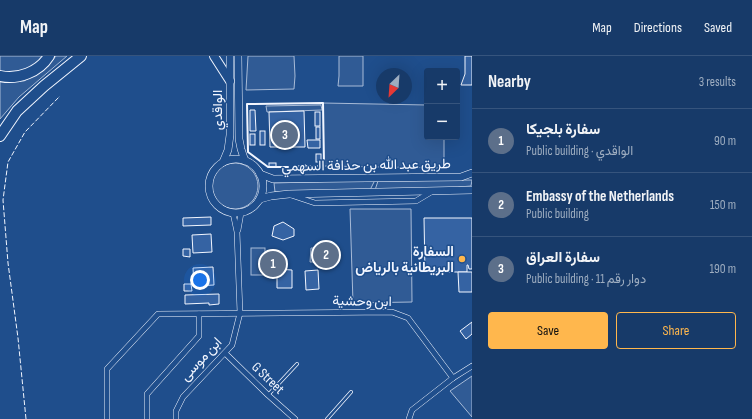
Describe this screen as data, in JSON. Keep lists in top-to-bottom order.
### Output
{
  "streets": {
    "street": [
      "الواقدي",
      "طريق عبد الله بن حذافة السهمي",
      "ابن وحشية",
      "ابن موسى",
      "G Street"
    ]
  },
  "crossings": [
    ["الواقدي", "طريق عبد الله بن حذافة السهمي"],
    ["ابن وحشية", "ابن موسى"],
    ["ابن موسى", "G Street"]
  ],
  "places": ["السفارة البريطانية بالرياض"],
  "north": "bottom left",
  "page": {
    "header": "Map",
    "nav": ["Map", "Directions", "Saved"],
    "heading": ["Nearby", "3 results"],
    "map_buttons": ["+", "−"],
    "list": [
      {
        "mark": "1",
        "name": "سفارة بلجيكا",
        "note": "Public building · الواقدي",
        "value": "90 m"
      },
      {
        "mark": "2",
        "name": "Embassy of the Netherlands",
        "note": "Public building",
        "value": "150 m"
      },
      {
        "mark": "3",
        "name": "سفارة العراق",
        "note": "Public building · دوار رقم 11",
        "value": "190 m"
      }
    ],
    "pins": ["3", "2", "1"],
    "buttons": ["Save", "Share"]
  }
}
